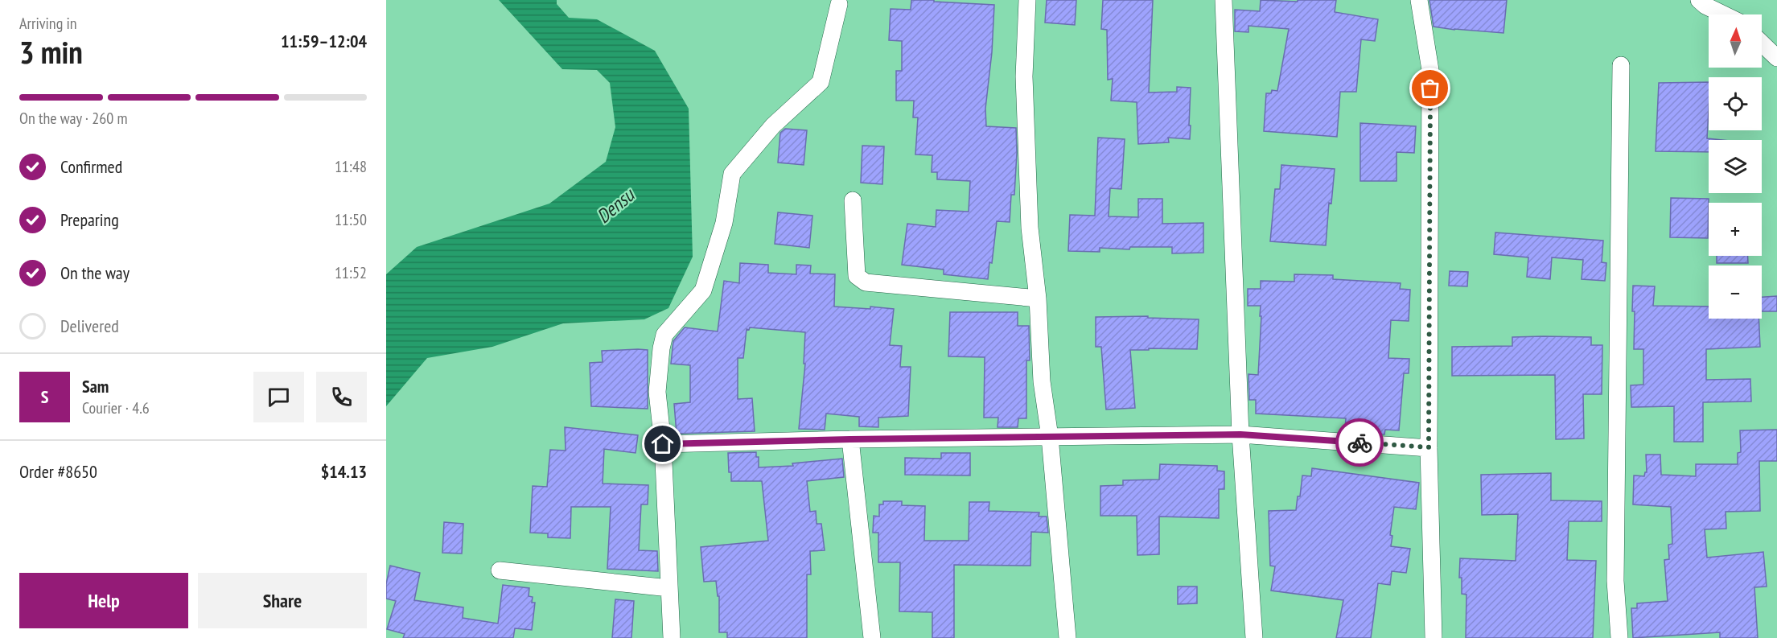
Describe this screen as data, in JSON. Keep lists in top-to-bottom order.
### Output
{
  "water": ["Densu"],
  "north": "top",
  "page": {
    "heading": ["3 min", "Arriving in", "11:59–12:04"],
    "panel": [
      "Sam",
      "Courier · 4.6",
      "Order #8650",
      "$14.13"
    ],
    "map_buttons": ["+", "−"],
    "bar": "On the way · 260 m",
    "list": [
      ["Confirmed", "11:48"],
      ["Preparing", "11:50"],
      ["On the way", "11:52"],
      "Delivered"
    ],
    "round": "S",
    "buttons": ["Help", "Share"]
  }
}
